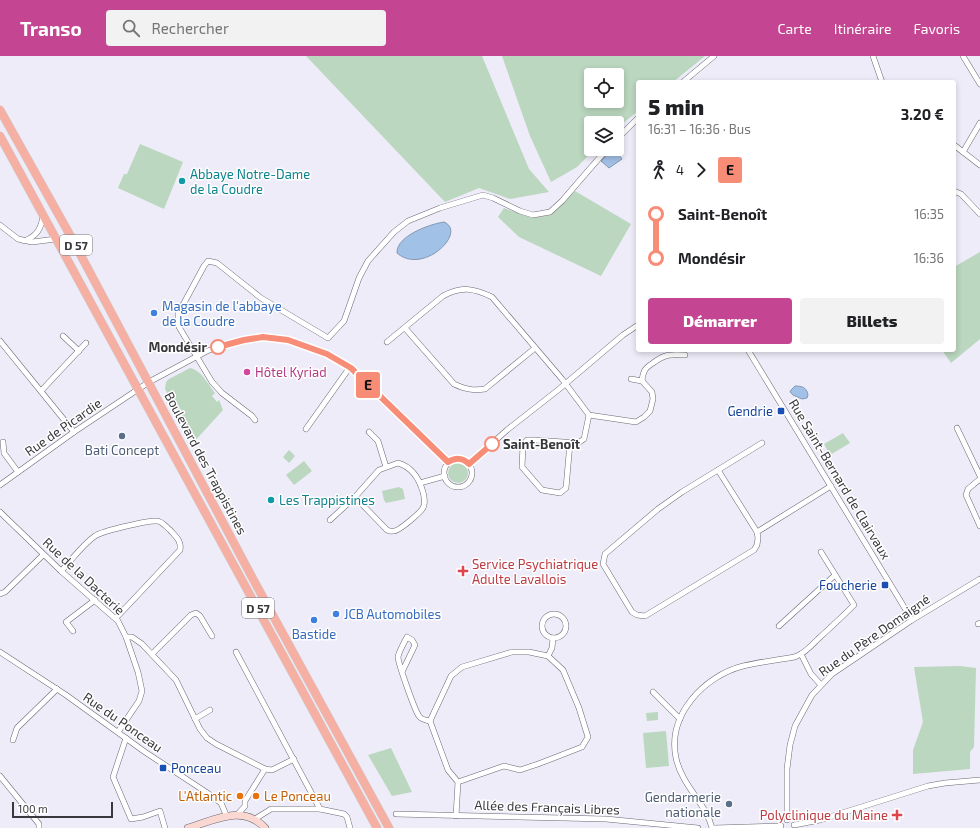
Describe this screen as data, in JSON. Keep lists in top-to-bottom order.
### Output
{
  "streets": {
    "main road": ["D 57", "Boulevard des Trappistines"],
    "street": [
      "Rue de Picardie",
      "Rue Saint-Bernard de Clairvaux",
      "Rue de la Dacterie",
      "Rue du Père Domaigné",
      "Rue du Ponceau",
      "Allée des Français Libres"
    ]
  },
  "crossings": [
    ["Rue de Picardie", "Boulevard des Trappistines"],
    ["Rue Saint-Bernard de Clairvaux", "Rue du Père Domaigné"],
    ["Rue de la Dacterie", "Rue du Ponceau"]
  ],
  "places": {
    "other": [
      "Abbaye Notre-Dame de la Coudre",
      "Magasin de l'abbaye de la Coudre",
      "Mondésir",
      "Hôtel Kyriad",
      "Bati Concept",
      "Saint-Benoît",
      "Les Trappistines",
      "JCB Automobiles",
      "Bastide",
      "L'Atlantic",
      "Le Ponceau",
      "Gendarmerie nationale"
    ],
    "transit": ["Gendrie", "Foucherie", "Ponceau"],
    "health": ["Service Psychiatrique Adulte Lavallois", "Polyclinique du Maine"]
  },
  "lines": ["bus line E"],
  "scale_bar": "100 m",
  "page": {
    "header": "Transo",
    "search": "Rechercher",
    "nav": ["Carte", "Itinéraire", "Favoris"],
    "on_map": "E",
    "heading": ["5 min", "16:31 – 16:36 · Bus", "3.20 €"],
    "legs": ["4", "E"],
    "list": [
      {
        "name": "Saint-Benoît",
        "value": "16:35"
      },
      {
        "name": "Mondésir",
        "value": "16:36"
      }
    ],
    "buttons": ["Démarrer", "Billets"],
    "scale": "100 m"
  }
}
